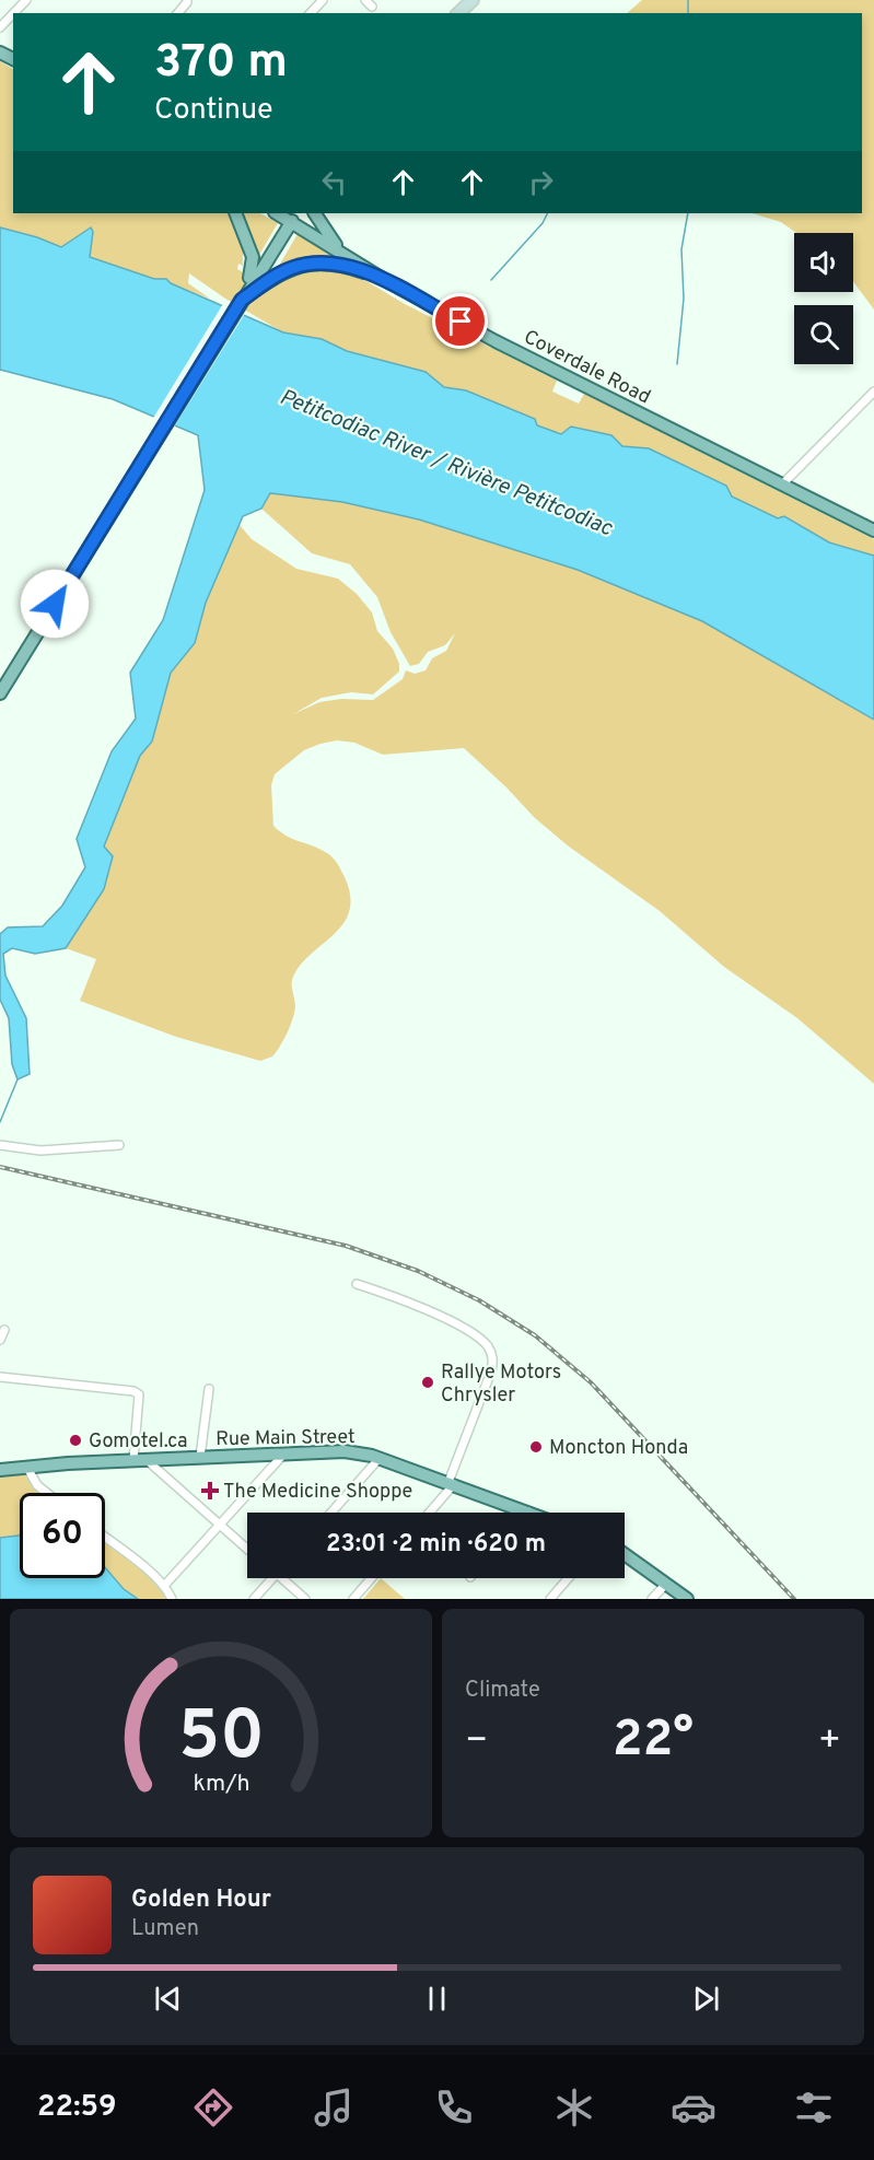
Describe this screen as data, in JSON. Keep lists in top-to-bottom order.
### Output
{
  "streets": {
    "main road": ["Coverdale Road", "Rue Main Street"]
  },
  "water": ["Petitcodiac River / Rivière Petitcodiac"],
  "places": {
    "other": ["Rallye Motors Chrysler", "Gomotel.ca", "Moncton Honda"],
    "health": ["The Medicine Shoppe"]
  },
  "page": {
    "turn": ["370 m", "Continue"],
    "limit": "60",
    "trip": "23:01 · 2 min · 620 m",
    "tile": "Climate",
    "heat": ["−", "22°", "+"],
    "song": ["Golden Hour", "Lumen"],
    "tabs": "22:59",
    "gauge": ["50", "km/h"]
  }
}
